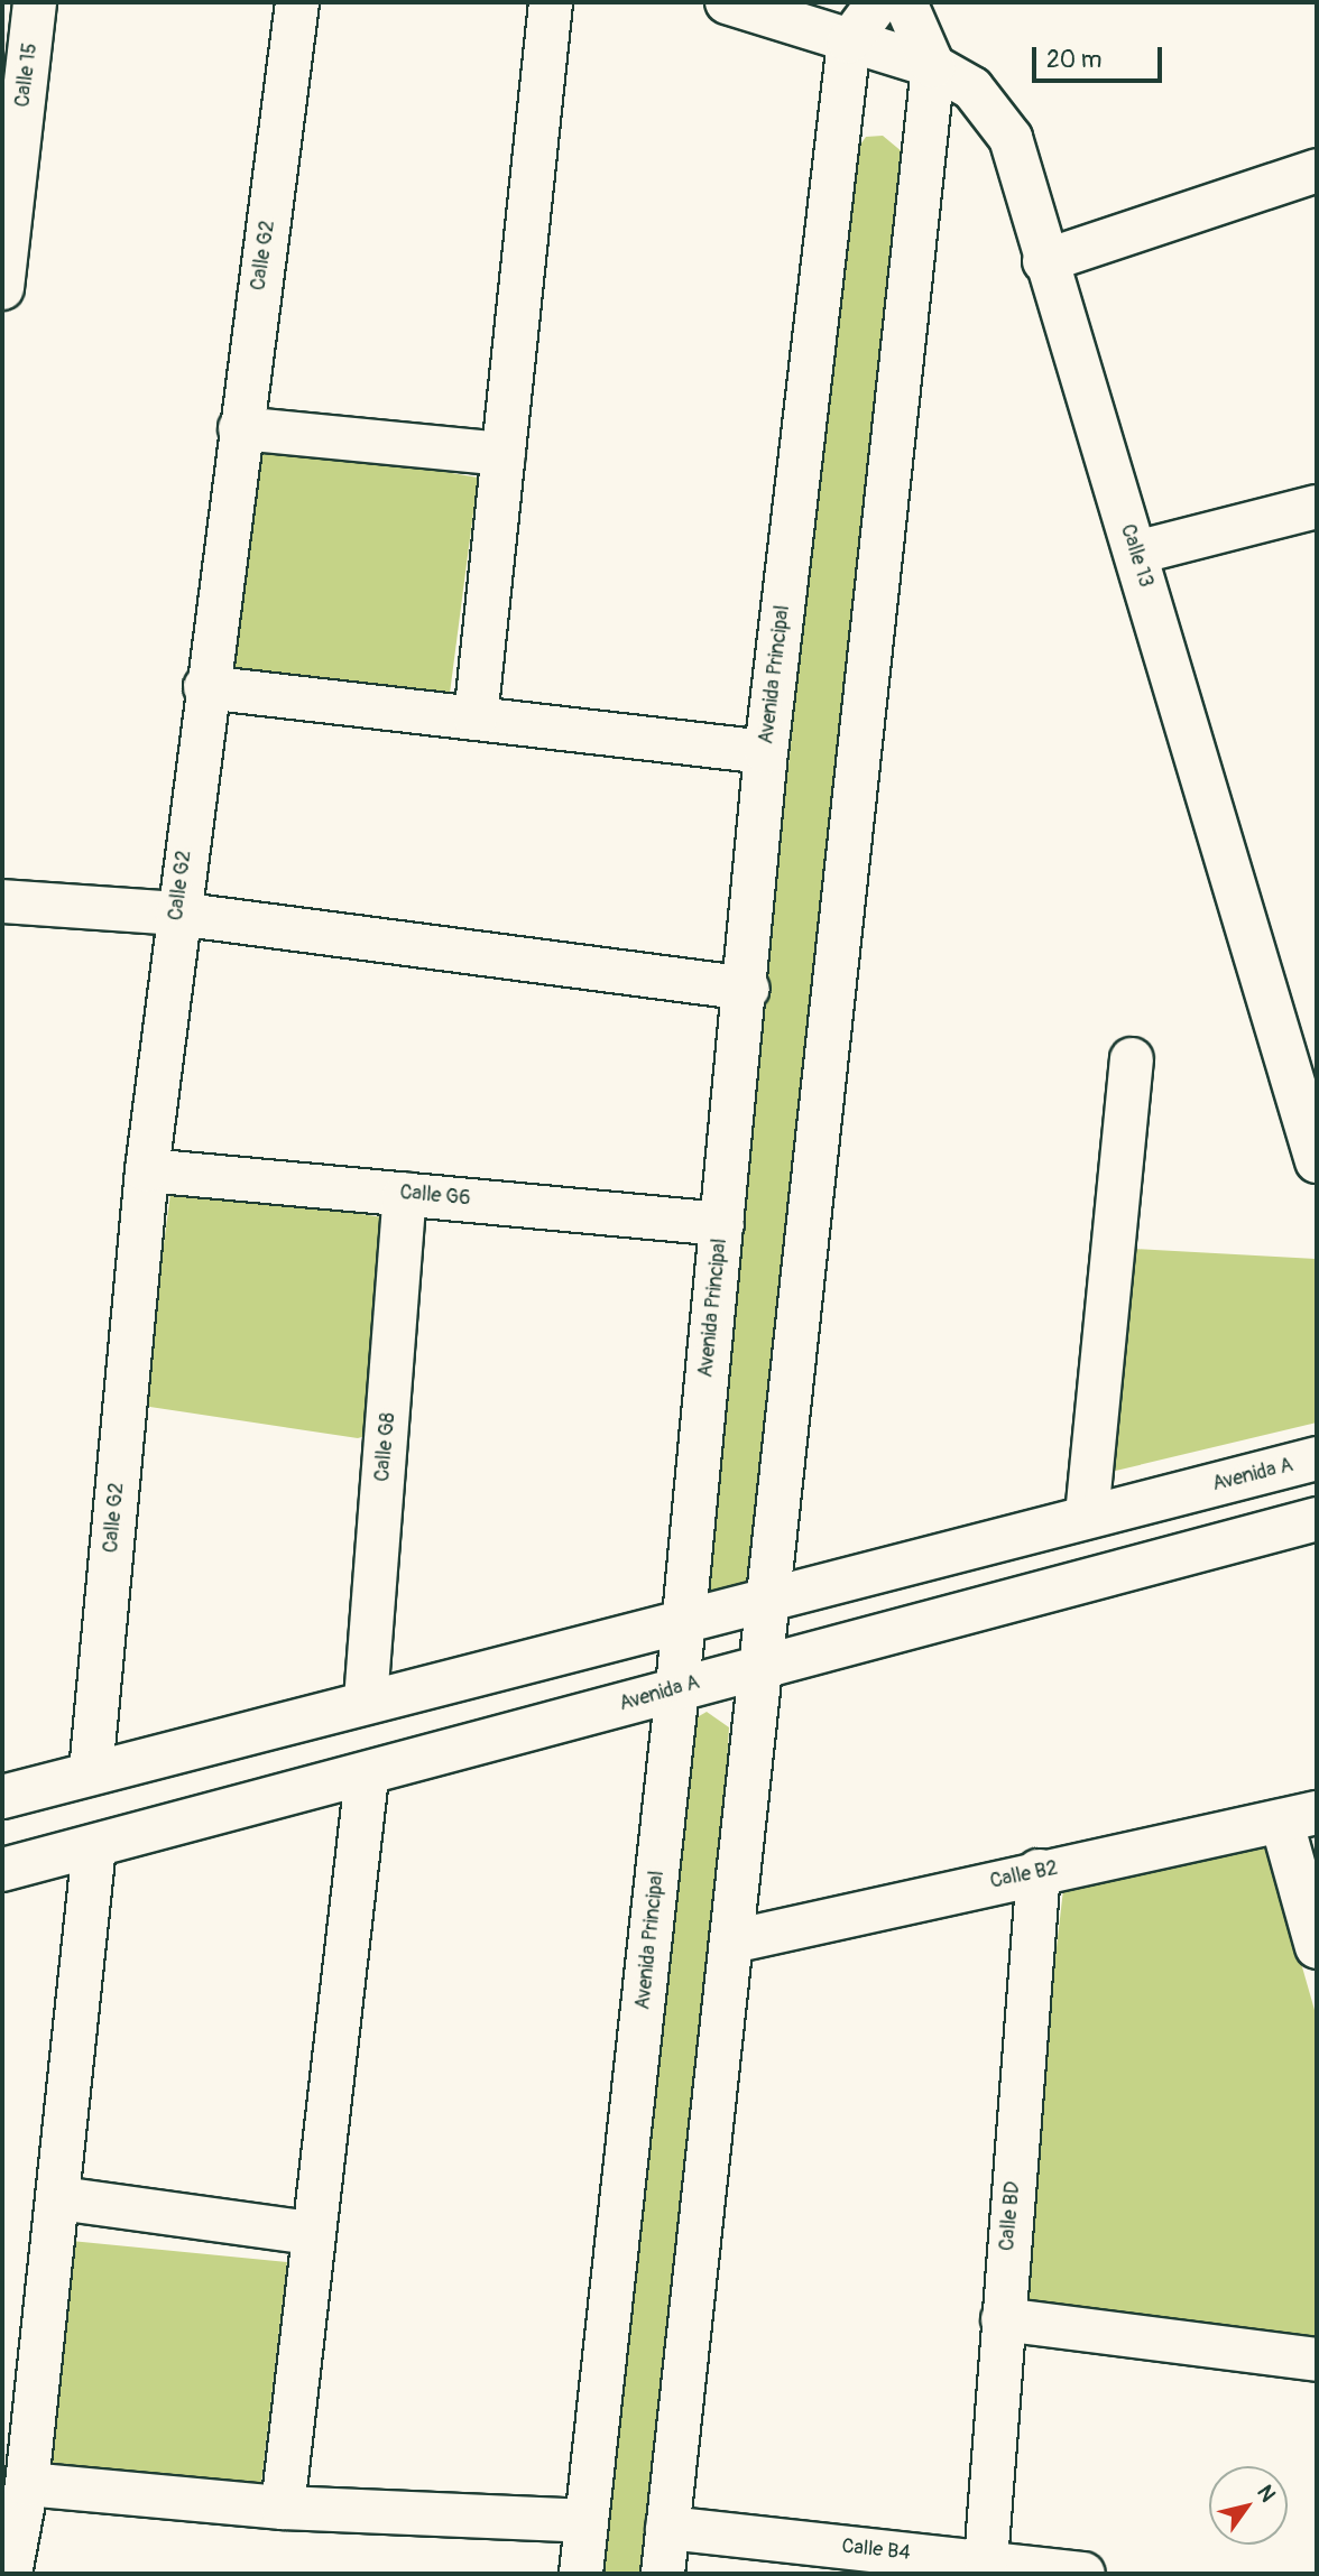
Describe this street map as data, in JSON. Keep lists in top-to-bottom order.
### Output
{
  "streets": {
    "street": [
      "Calle 15",
      "Calle G2",
      "Calle 13",
      "Avenida Principal",
      "Calle G6",
      "Calle G8",
      "Avenida A",
      "Calle B2",
      "Calle BD",
      "Calle B4"
    ]
  },
  "crossings": [
    ["Calle G2", "Calle G6"],
    ["Calle G2", "Avenida A"],
    ["Calle 13", "Avenida Principal"],
    ["Avenida Principal", "Calle G6"],
    ["Avenida Principal", "Avenida A"],
    ["Calle G6", "Calle G8"],
    ["Calle G8", "Avenida A"],
    ["Calle B2", "Calle BD"],
    ["Calle BD", "Calle B4"]
  ],
  "scale_bar": "20 m",
  "north": "top right"
}
